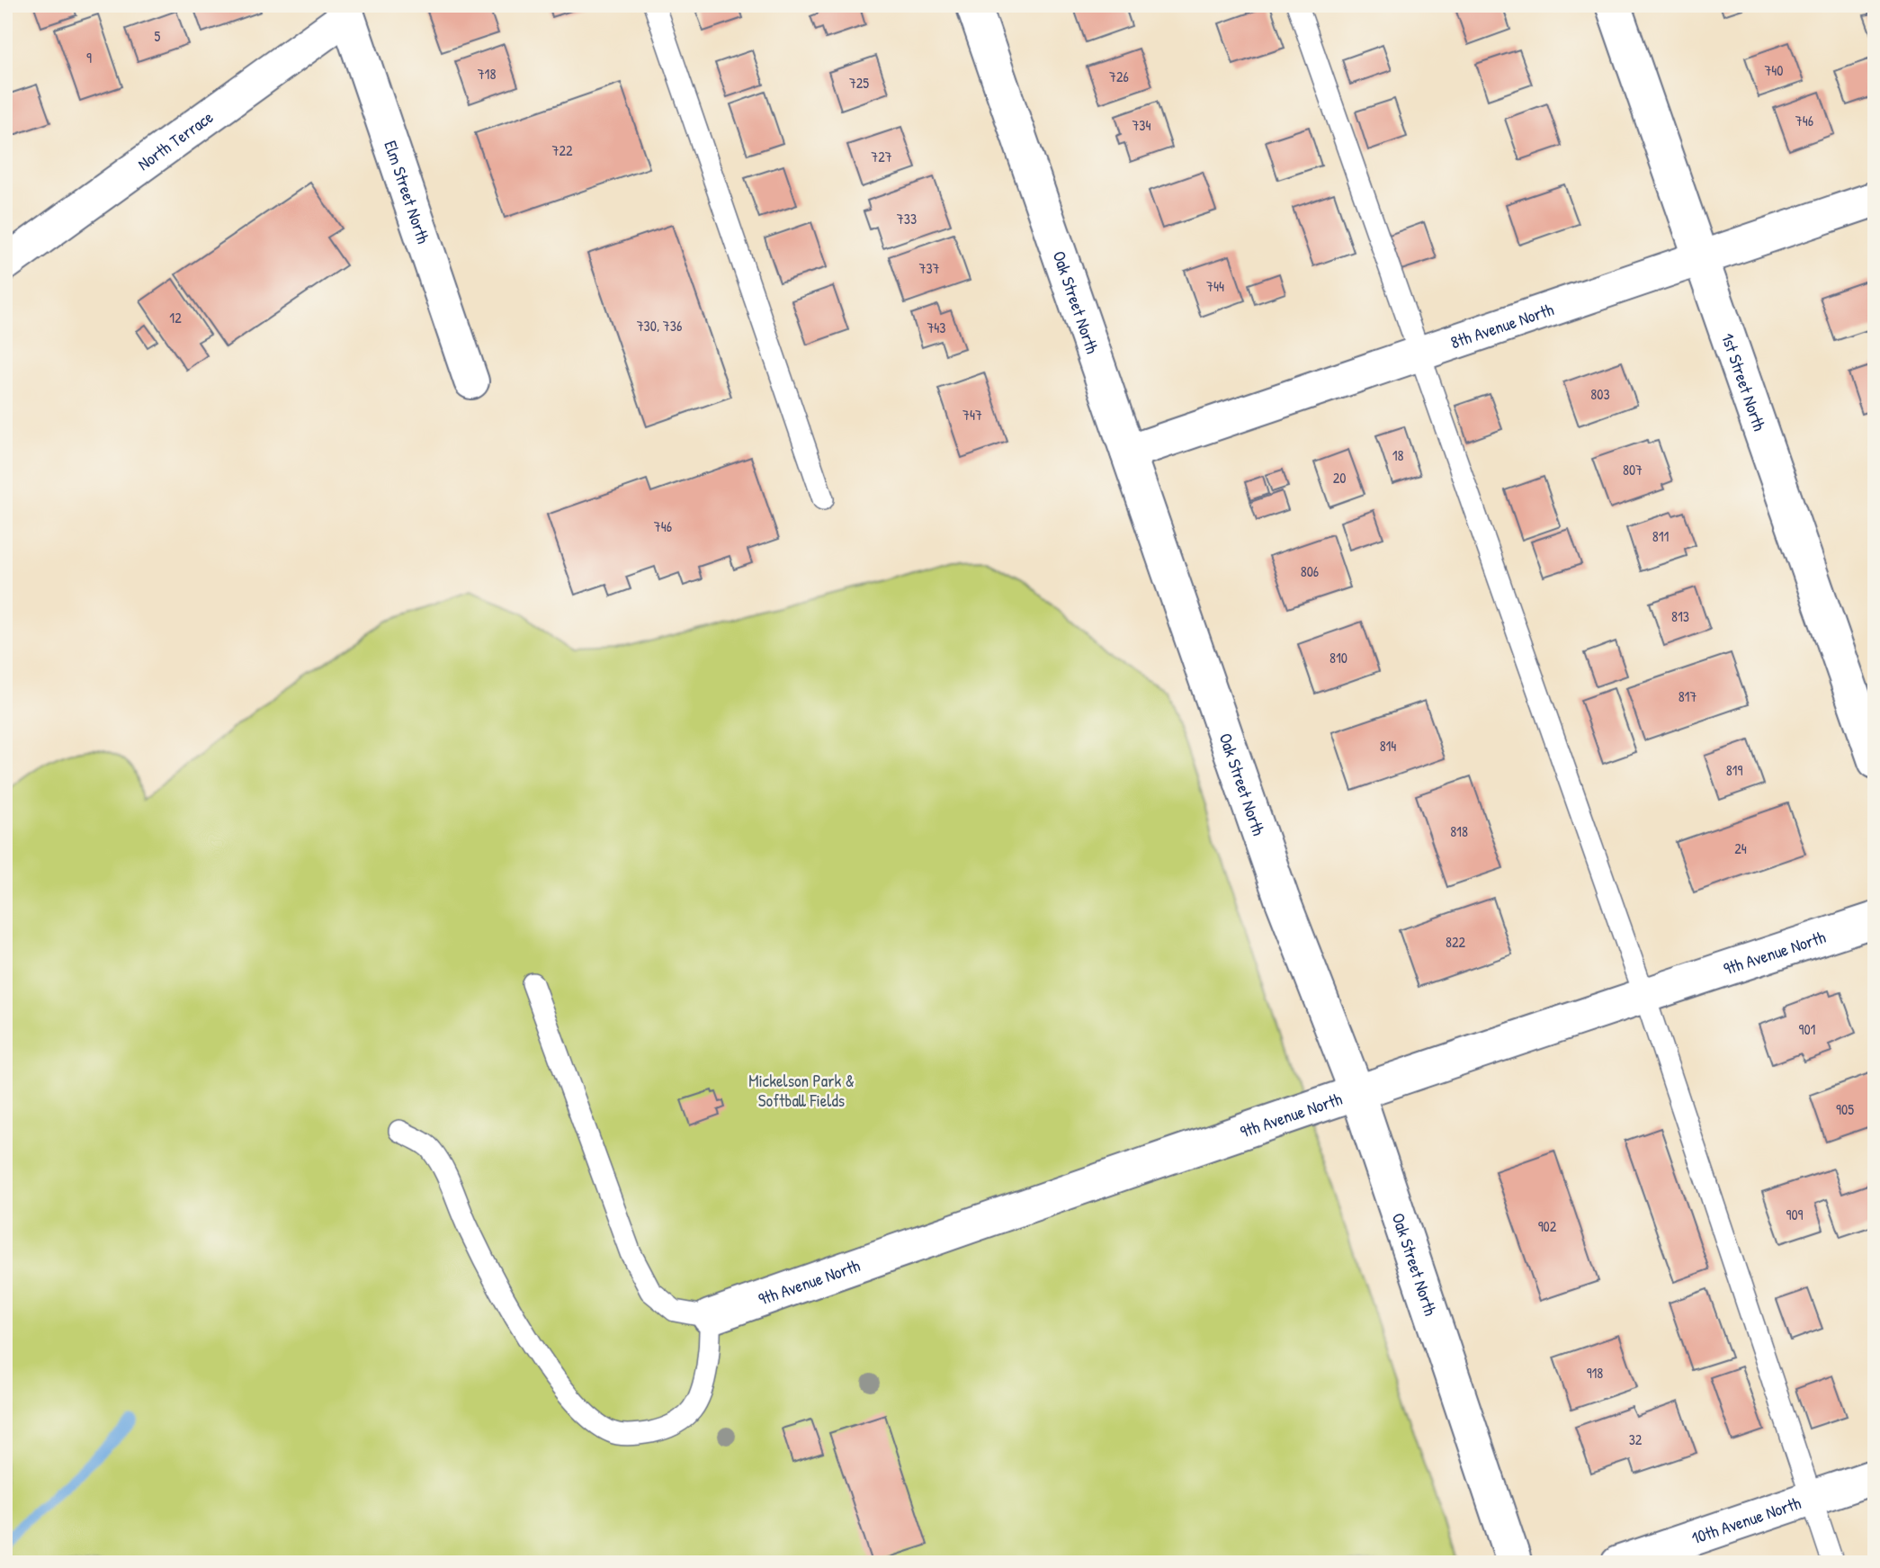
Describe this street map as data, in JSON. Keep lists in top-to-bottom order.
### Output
{
  "streets": {
    "street": [
      "North Terrace",
      "Elm Street North",
      "Oak Street North",
      "8th Avenue North",
      "1st Street North",
      "9th Avenue North",
      "10th Avenue North"
    ]
  },
  "crossings": [
    ["North Terrace", "Elm Street North"],
    ["Oak Street North", "8th Avenue North"],
    ["Oak Street North", "9th Avenue North"],
    ["8th Avenue North", "1st Street North"]
  ],
  "parks": ["Mickelson Park & Softball Fields"],
  "house_numbers": [
    "5",
    "9",
    "740",
    "718",
    "726",
    "725",
    "746",
    "734",
    "722",
    "727",
    "733",
    "737",
    "744",
    "12",
    "730, 736",
    "743",
    "803",
    "747",
    "18",
    "807",
    "20",
    "746",
    "811",
    "806",
    "813",
    "810",
    "817",
    "814",
    "819",
    "818",
    "24",
    "822",
    "901",
    "905",
    "909",
    "902",
    "918",
    "32"
  ]
}
